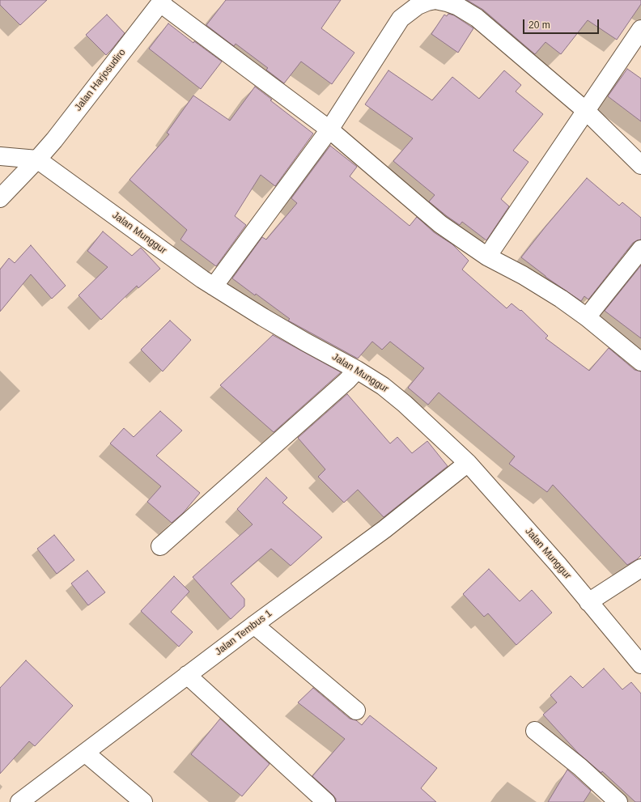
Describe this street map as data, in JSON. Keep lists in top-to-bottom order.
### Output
{
  "streets": {
    "street": ["Jalan Harjosudiro", "Jalan Munggur", "Jalan Tembus 1"]
  },
  "crossings": [
    ["Jalan Harjosudiro", "Jalan Munggur"],
    ["Jalan Munggur", "Jalan Tembus 1"]
  ],
  "scale_bar": "20 m"
}
